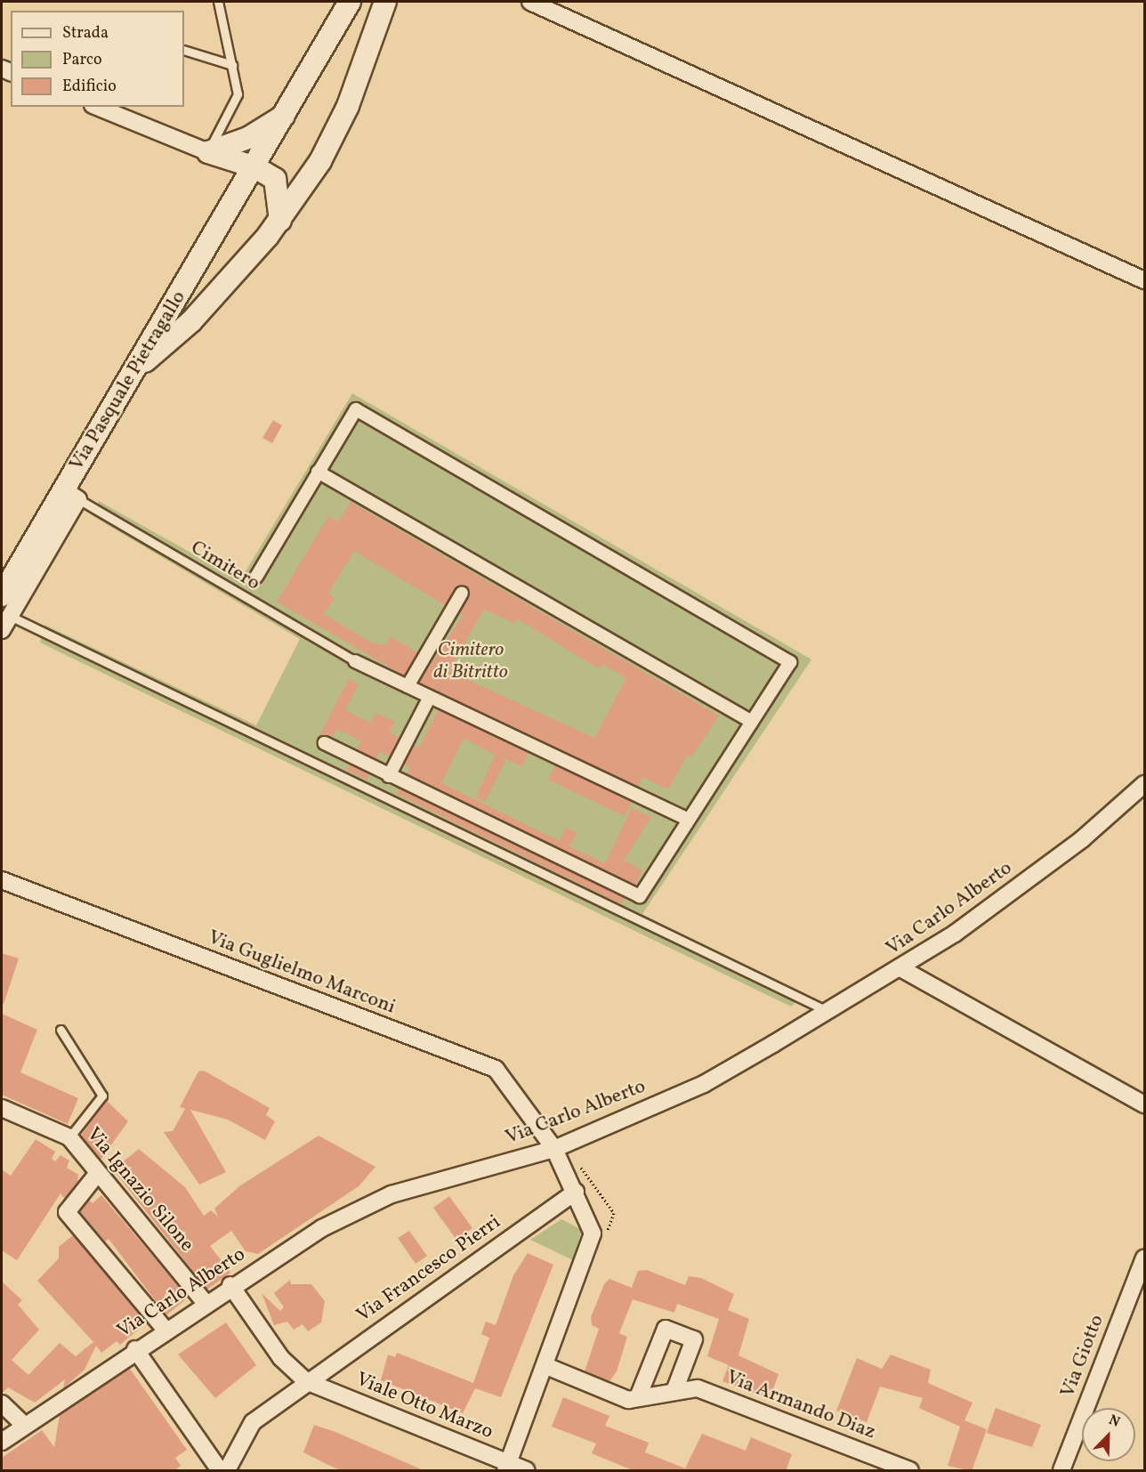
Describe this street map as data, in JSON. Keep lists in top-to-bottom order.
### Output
{
  "streets": {
    "main road": ["Via Pasquale Pietragallo"],
    "street": [
      "Via Carlo Alberto",
      "Via Guglielmo Marconi",
      "Via Ignazio Silone",
      "Via Francesco Pierri",
      "Via Giotto",
      "Via Armando Diaz",
      "Viale Otto Marzo"
    ],
    "lane": ["Cimitero"]
  },
  "crossings": [
    ["Via Pasquale Pietragallo", "Cimitero"],
    ["Via Carlo Alberto", "Via Guglielmo Marconi"],
    ["Via Carlo Alberto", "Via Ignazio Silone"],
    ["Via Guglielmo Marconi", "Via Francesco Pierri"],
    ["Via Guglielmo Marconi", "Via Armando Diaz"],
    ["Via Guglielmo Marconi", "Viale Otto Marzo"],
    ["Via Francesco Pierri", "Viale Otto Marzo"]
  ],
  "parks": ["Cimitero di Bitritto"],
  "legend": ["Strada", "Parco", "Edificio"],
  "north": "top right"
}
